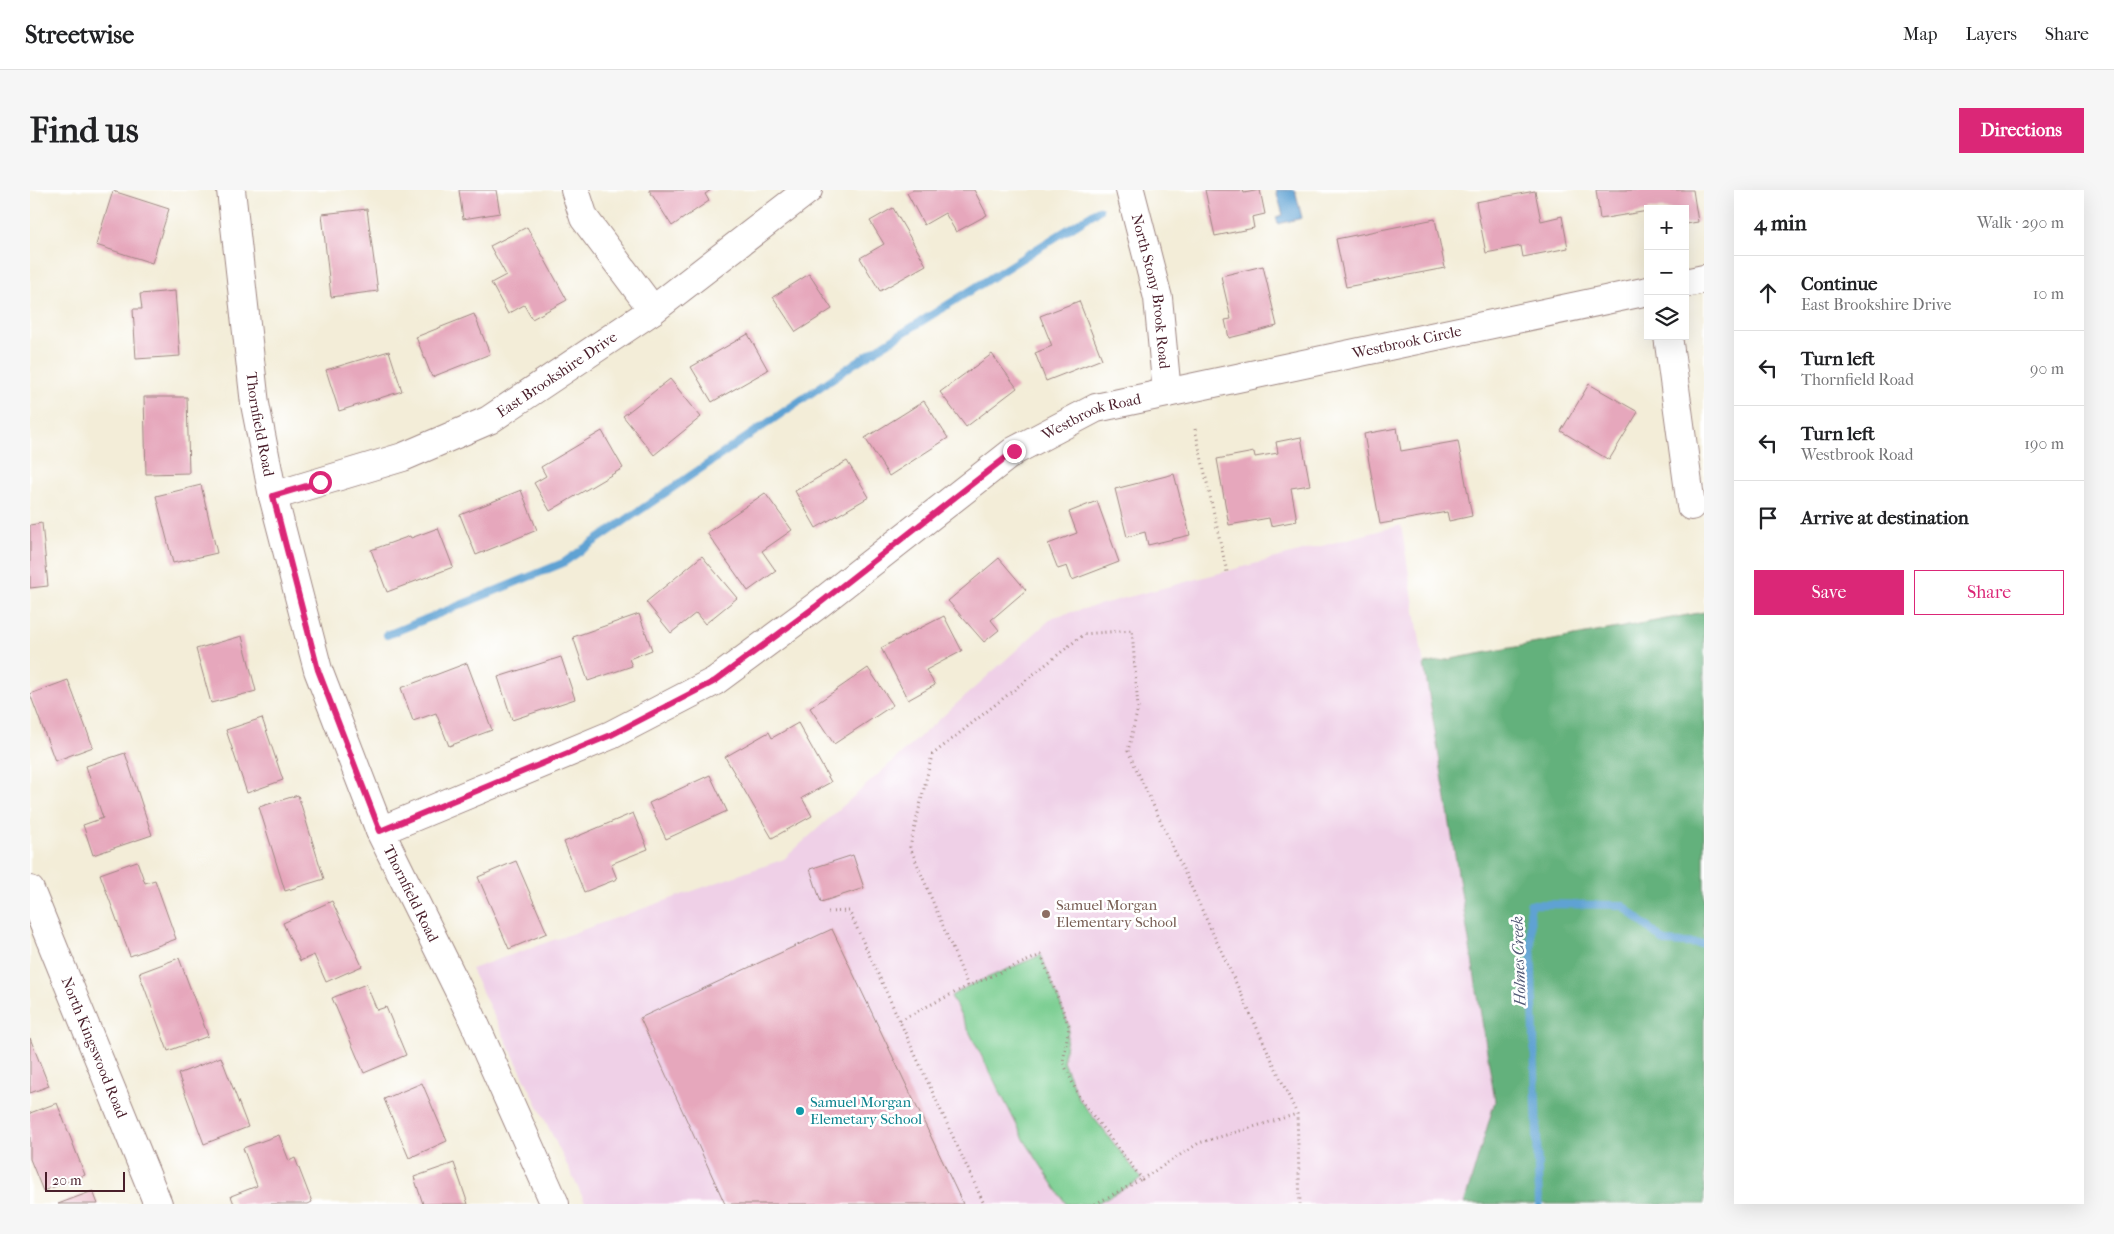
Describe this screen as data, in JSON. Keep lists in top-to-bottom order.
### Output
{
  "streets": {
    "street": [
      "North Stony Brook Road",
      "Westbrook Circle",
      "East Brookshire Drive",
      "Westbrook Road",
      "Thornfield Road",
      "North Kingswood Road"
    ]
  },
  "crossings": [
    ["North Stony Brook Road", "Westbrook Circle"],
    ["North Stony Brook Road", "Westbrook Road"],
    ["Westbrook Circle", "Westbrook Road"],
    ["East Brookshire Drive", "Thornfield Road"],
    ["Westbrook Road", "Thornfield Road"]
  ],
  "water": ["Holmes Creek"],
  "places": ["Samuel Morgan Elementary School", "Samuel Morgan Elemetary School"],
  "scale_bar": "20 m",
  "page": {
    "header": "Streetwise",
    "nav": ["Map", "Layers", "Share"],
    "buttons": [
      "Directions",
      ["Save", "Share"]
    ],
    "title": "Find us",
    "heading": ["4 min", "Walk · 290 m"],
    "map_buttons": ["+", "−"],
    "list": [
      ["Continue", "East Brookshire Drive", "10 m"],
      ["Turn left", "Thornfield Road", "90 m"],
      ["Turn left", "Westbrook Road", "190 m"],
      "Arrive at destination"
    ],
    "scale": "20 m"
  }
}
